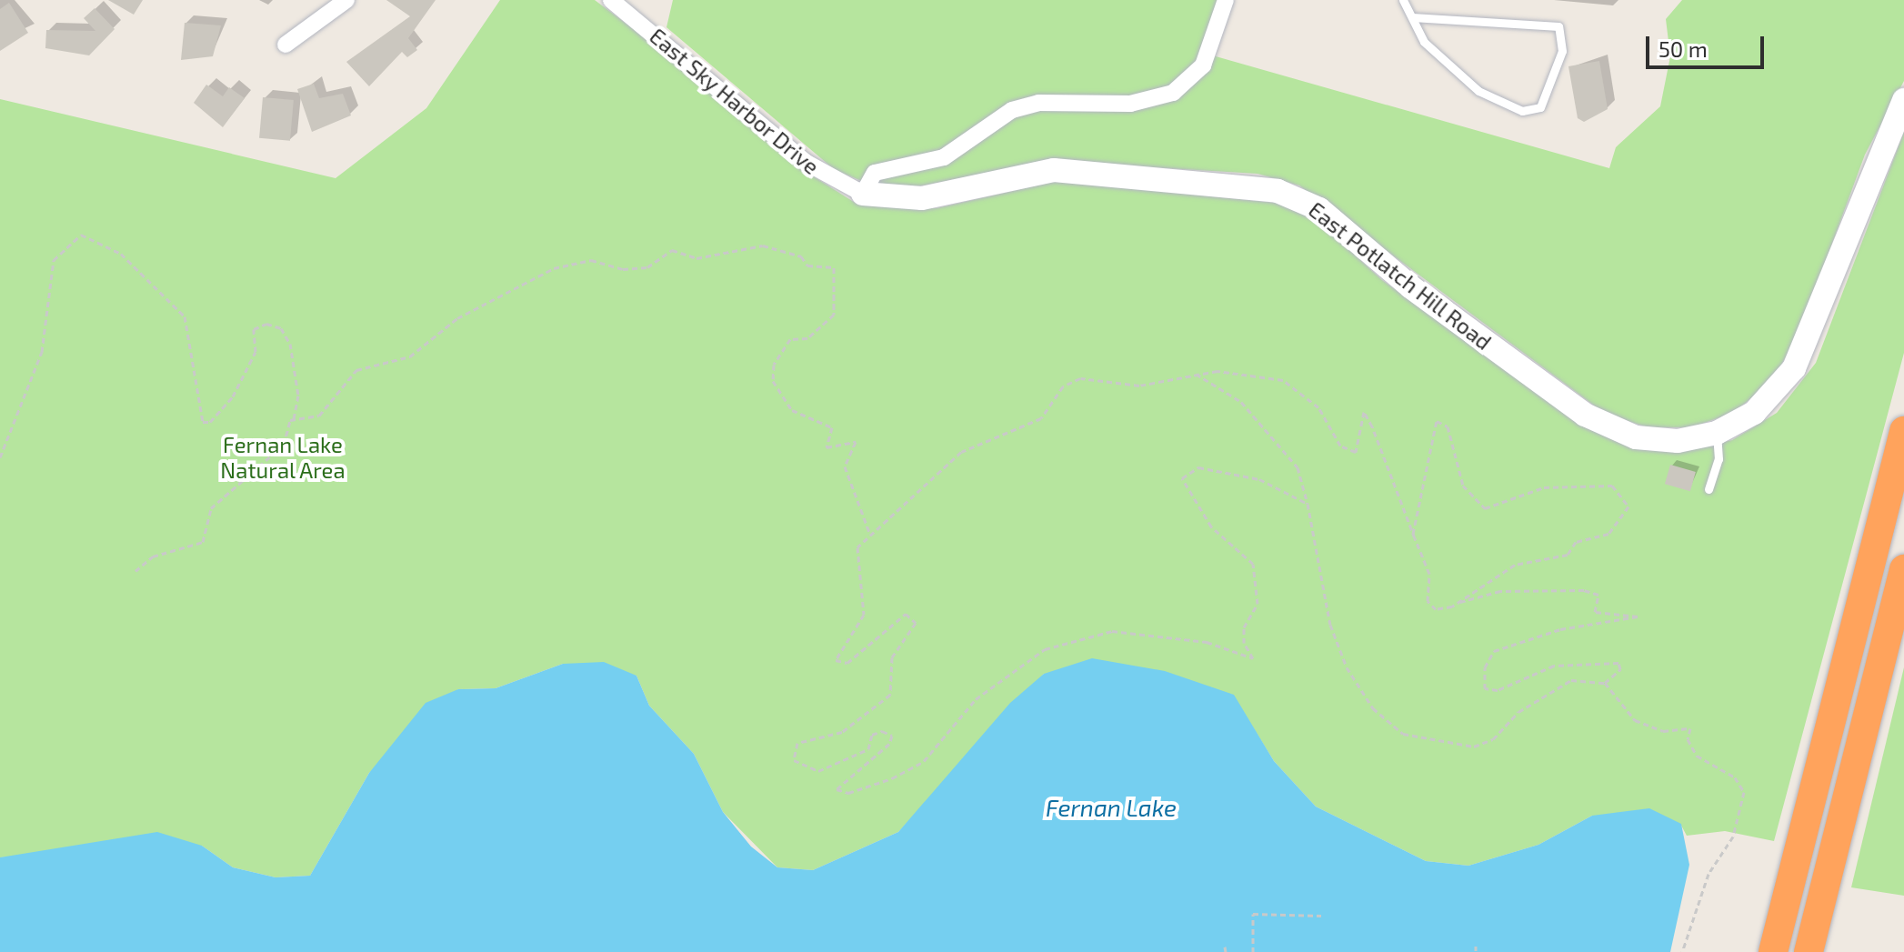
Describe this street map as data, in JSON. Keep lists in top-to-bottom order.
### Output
{
  "streets": {
    "street": ["East Sky Harbor Drive", "East Potlatch Hill Road"]
  },
  "crossings": [
    ["East Sky Harbor Drive", "East Potlatch Hill Road"]
  ],
  "water": ["Fernan Lake"],
  "parks": ["Fernan Lake Natural Area"],
  "scale_bar": "50 m"
}
